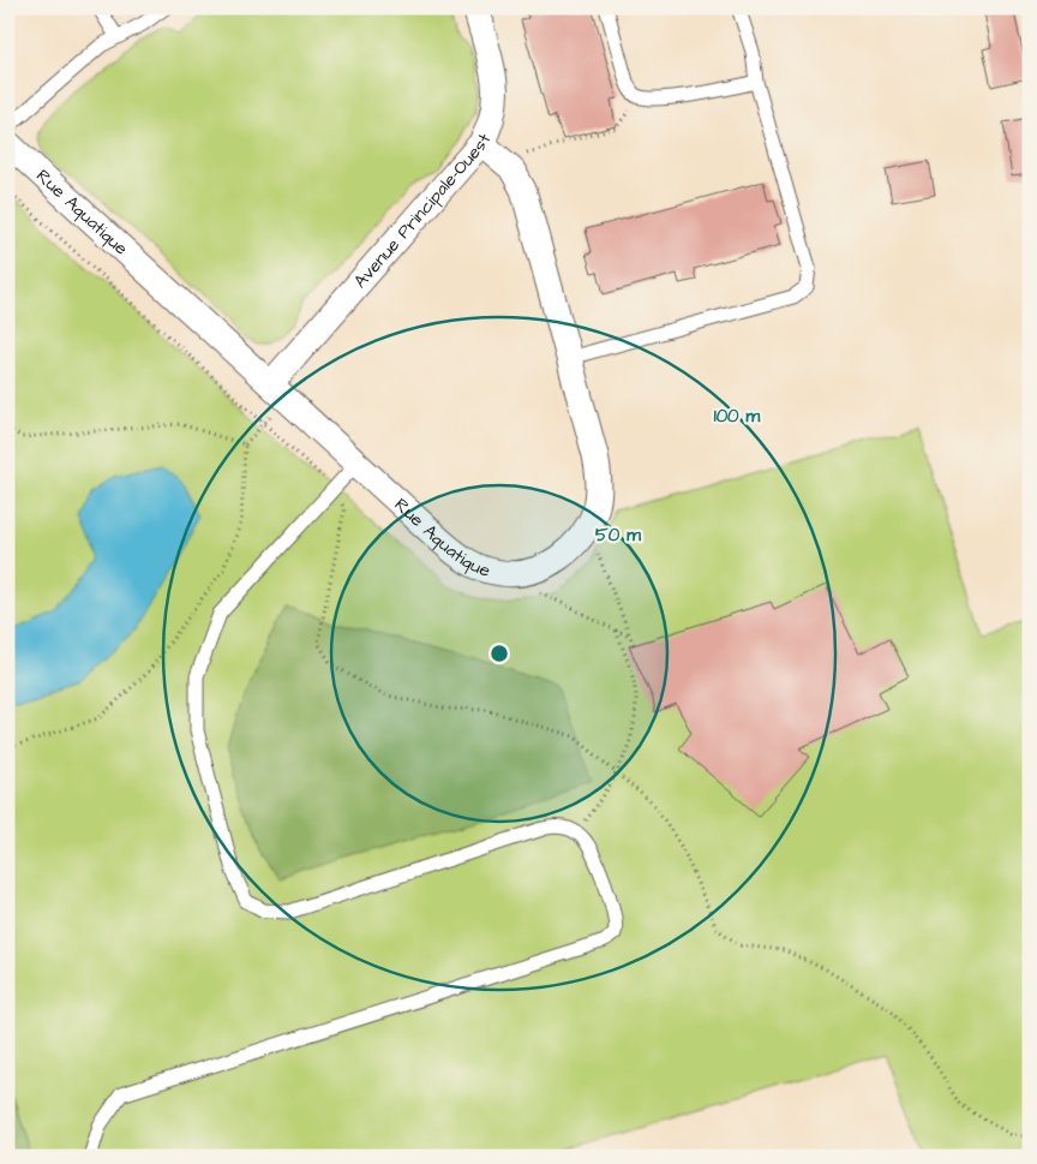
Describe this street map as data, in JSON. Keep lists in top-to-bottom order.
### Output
{
  "streets": {
    "street": ["Avenue Principale-Ouest", "Rue Aquatique"]
  },
  "crossings": [
    ["Avenue Principale-Ouest", "Rue Aquatique"]
  ],
  "rings": ["100 m", "50 m"]
}
